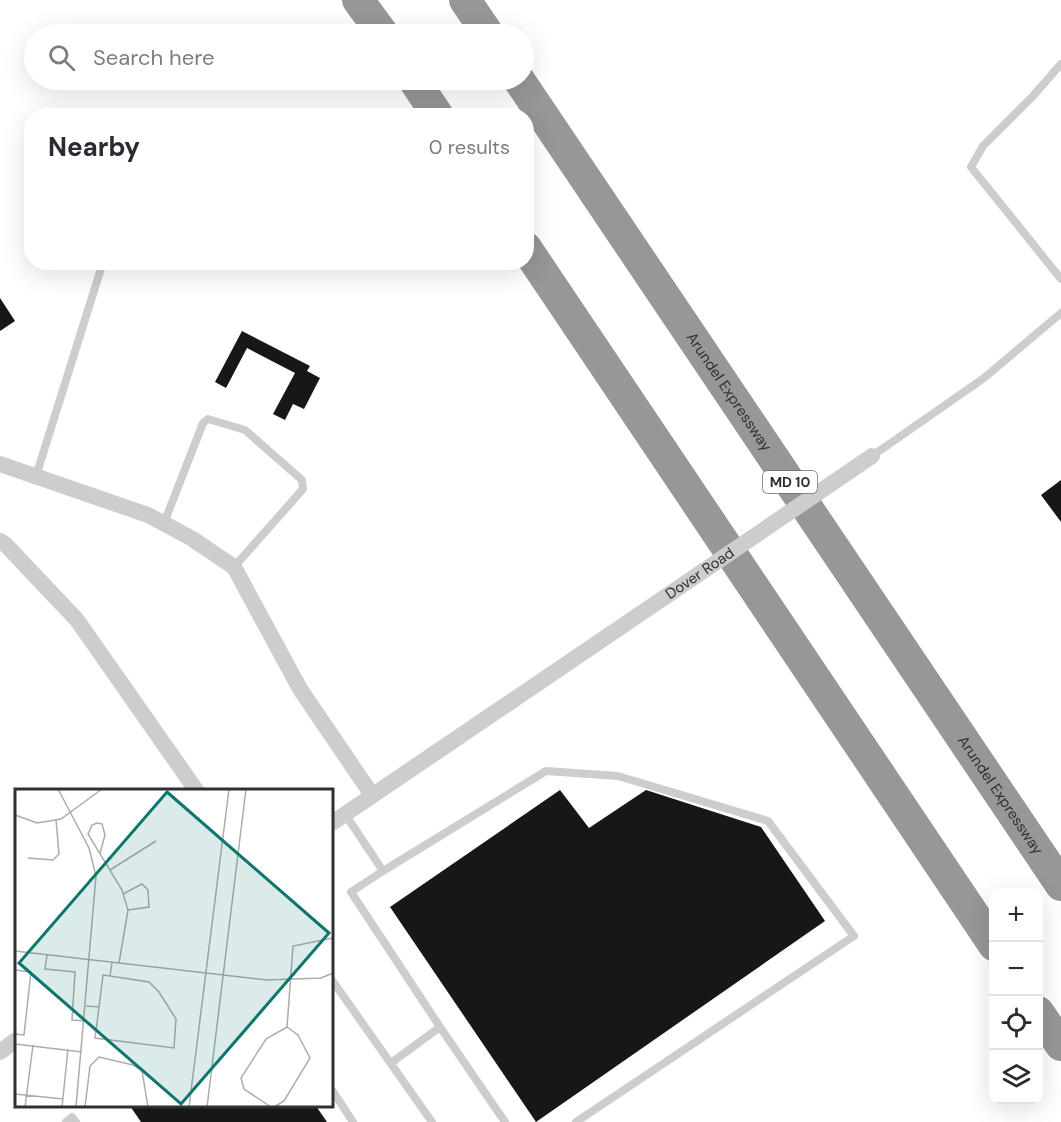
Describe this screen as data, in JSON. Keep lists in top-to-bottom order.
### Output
{
  "streets": {
    "highway": ["Arundel Expressway", "MD 10"],
    "street": ["Dover Road"]
  },
  "page": {
    "search": "Search here",
    "heading": ["Nearby", "0 results"],
    "map_buttons": ["+", "−"]
  }
}
